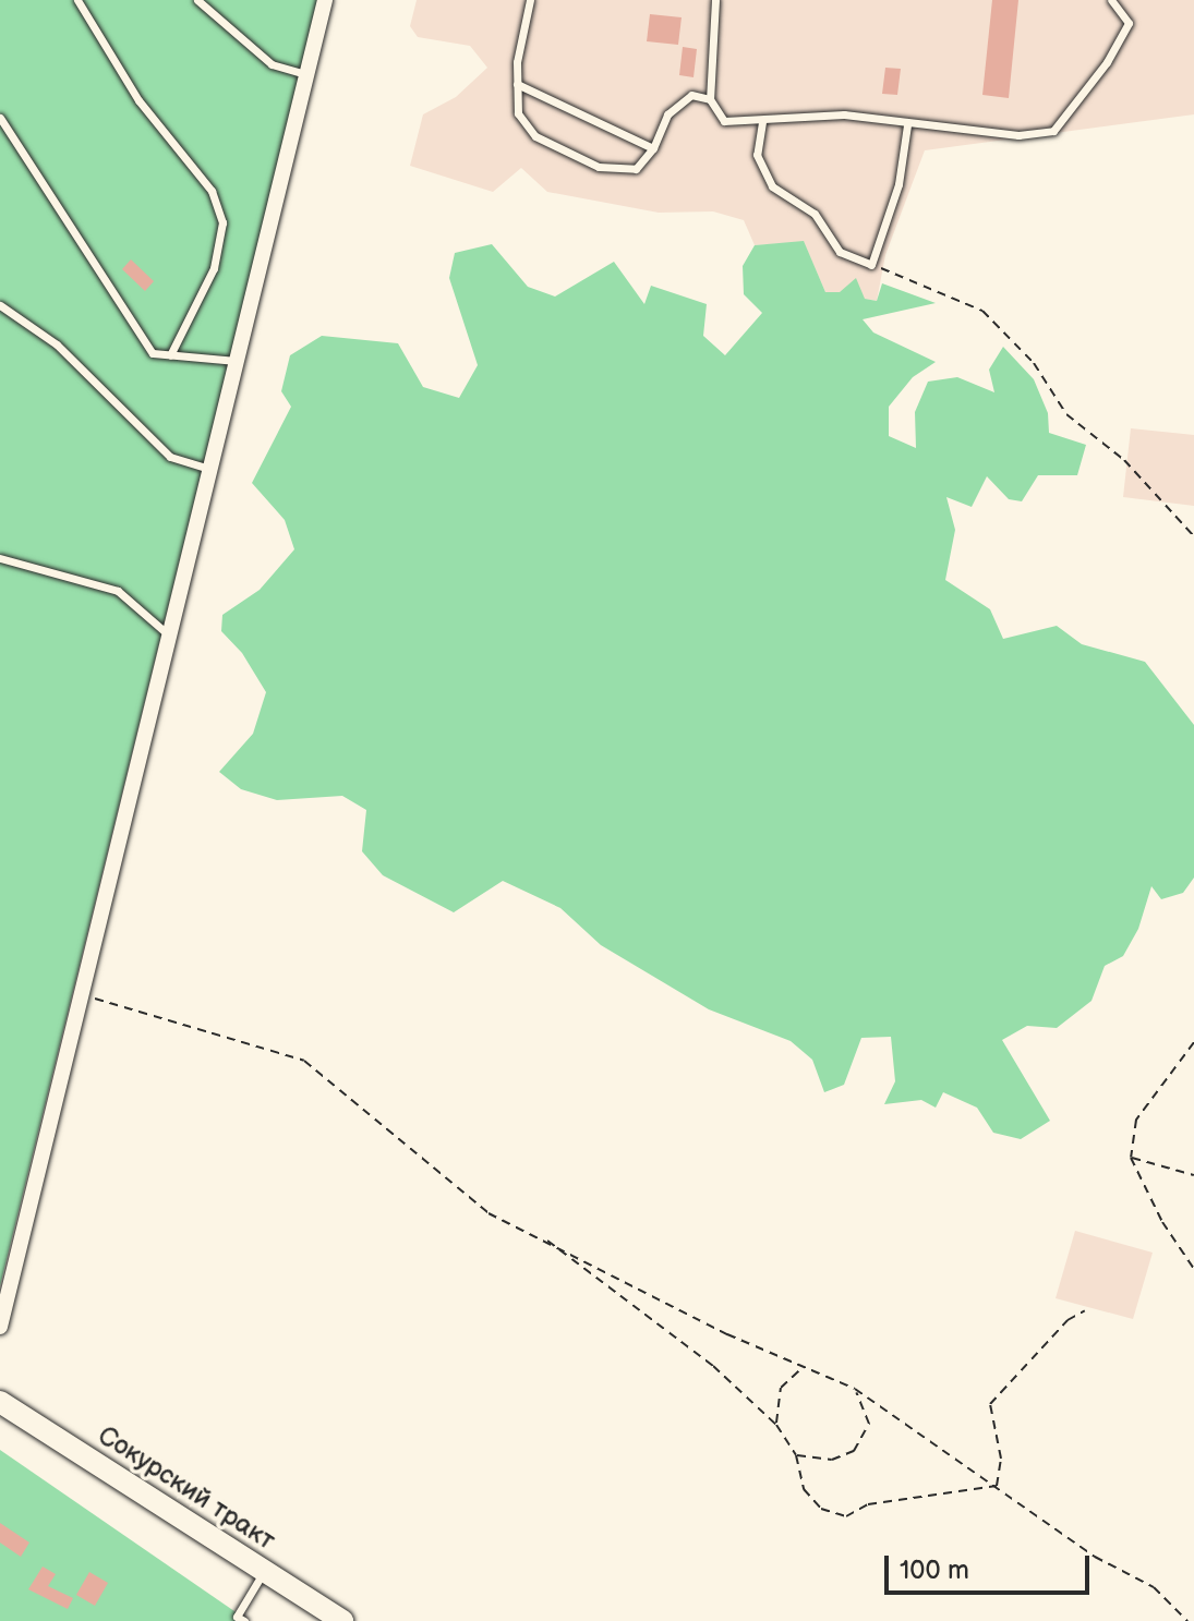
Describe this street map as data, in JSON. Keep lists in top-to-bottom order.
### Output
{
  "streets": {
    "street": ["Сокурский тракт"]
  },
  "scale_bar": "100 m"
}
